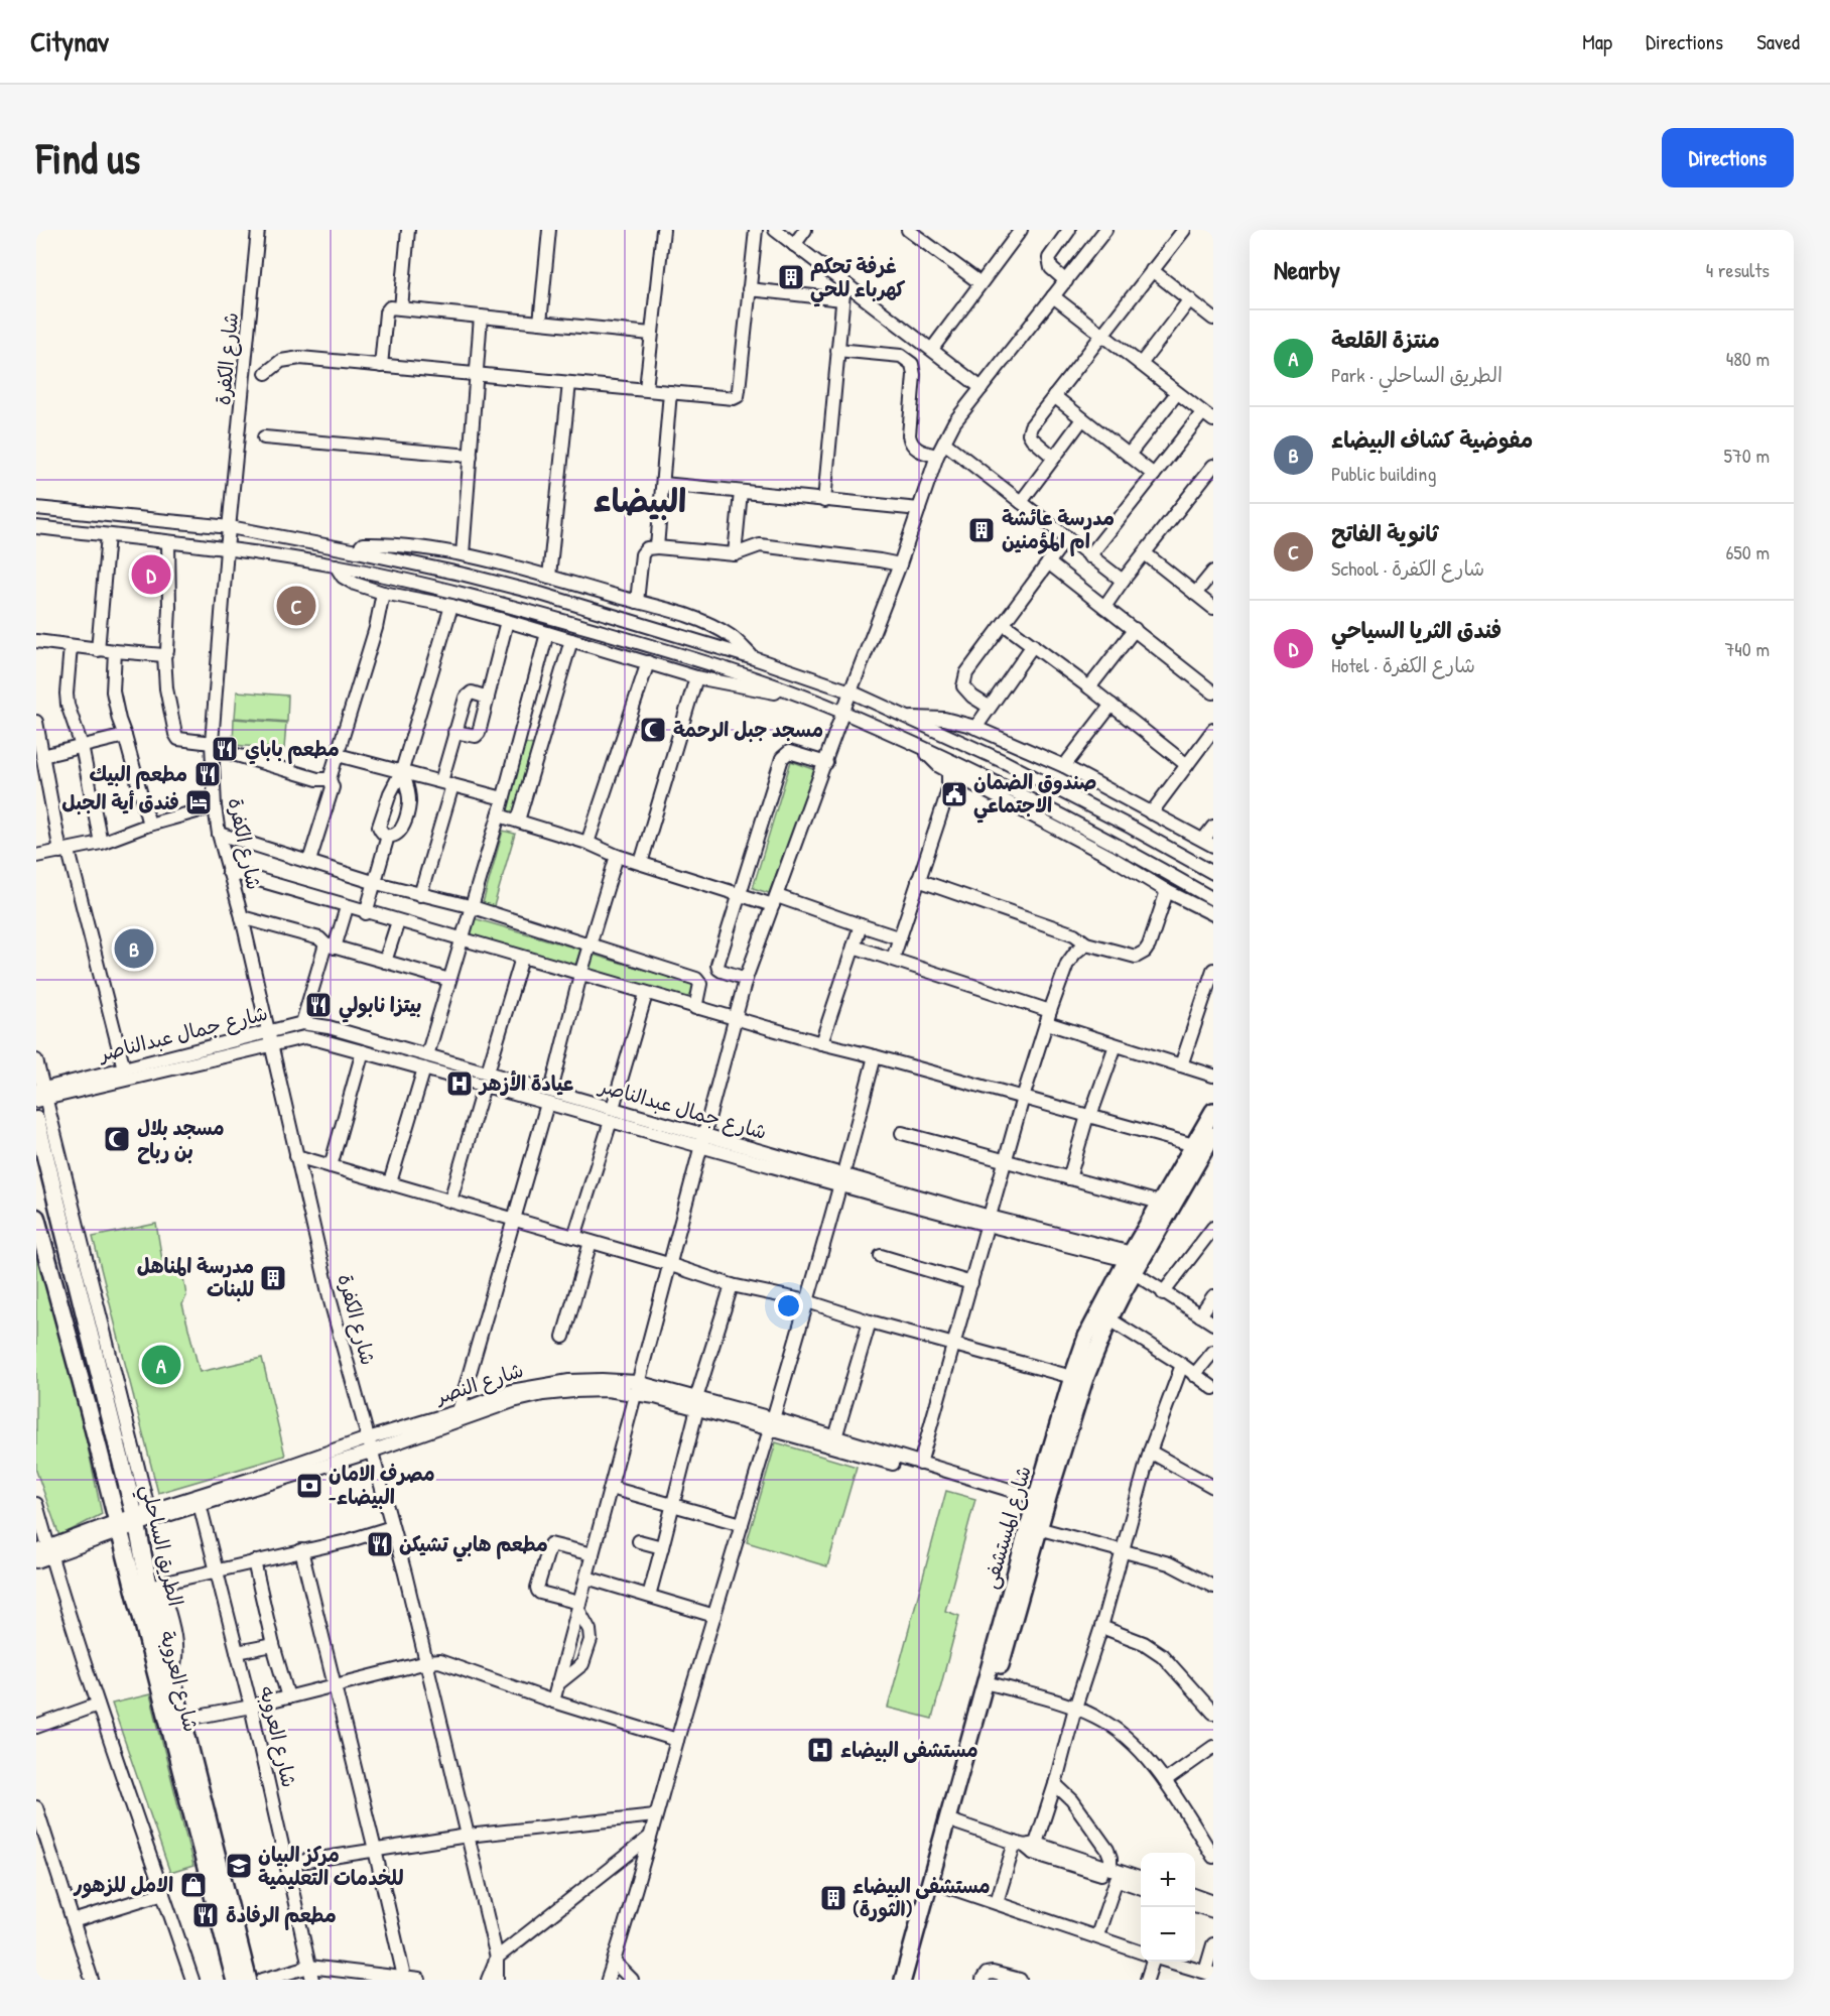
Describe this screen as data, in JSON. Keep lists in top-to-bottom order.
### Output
{
  "streets": {
    "highway": ["الطريق الساحلي", "شارع العروبة"],
    "main road": ["شارع المستشفى"],
    "street": [
      "شارع الكفرة",
      "شارع جمال عبدالناصر",
      "شارع النصر",
      "شارع العروبه"
    ]
  },
  "crossings": [
    ["شارع الكفرة", "شارع جمال عبدالناصر"],
    ["شارع الكفرة", "شارع النصر"],
    ["شارع جمال عبدالناصر", "شارع المستشفى"],
    ["شارع النصر", "شارع المستشفى"],
    ["شارع النصر", "الطريق الساحلي"],
    ["شارع النصر", "شارع العروبة"],
    ["شارع النصر", "شارع العروبه"]
  ],
  "districts": ["البيضاء"],
  "places": {
    "building": [
      "غرفة تحكم كهرباء للحي",
      "مدرسة عائشة ام المؤمنين",
      "مدرسة المناهل للبنات",
      "مستشفى البيضاء (الثورة)"
    ],
    "mosque": ["مسجد جبل الرحمة", "مسجد بلال بن رباح"],
    "restaurant": [
      "مطعم باباي",
      "مطعم البيك",
      "بيتزا نابولي",
      "مطعم هابي تشيكن",
      "مطعم الرفادة"
    ],
    "public building": ["صندوق الضمان الاجتماعي"],
    "hotel": ["فندق أية الجبل"],
    "hospital": ["عيادة الأزهر", "مستشفى البيضاء"],
    "bank": ["مصرف الامان -البيضاء"],
    "school or university": ["مركز البيان للخدمات التعليمية"],
    "shop": ["الامل للزهور"]
  },
  "page": {
    "header": "Citynav",
    "nav": ["Map", "Directions", "Saved"],
    "buttons": "Directions",
    "title": "Find us",
    "heading": ["Nearby", "4 results"],
    "list": [
      {
        "mark": "A",
        "name": "منتزة القلعة",
        "note": "Park · الطريق الساحلي",
        "value": "480 m"
      },
      {
        "mark": "B",
        "name": "مفوضية كشاف البيضاء",
        "note": "Public building",
        "value": "570 m"
      },
      {
        "mark": "C",
        "name": "ثانوية الفاتح",
        "note": "School · شارع الكفرة",
        "value": "650 m"
      },
      {
        "mark": "D",
        "name": "فندق الثريا السياحي",
        "note": "Hotel · شارع الكفرة",
        "value": "740 m"
      }
    ],
    "pins": [
      "D",
      "C",
      "B",
      "A"
    ],
    "map_buttons": ["+", "−"]
  }
}
